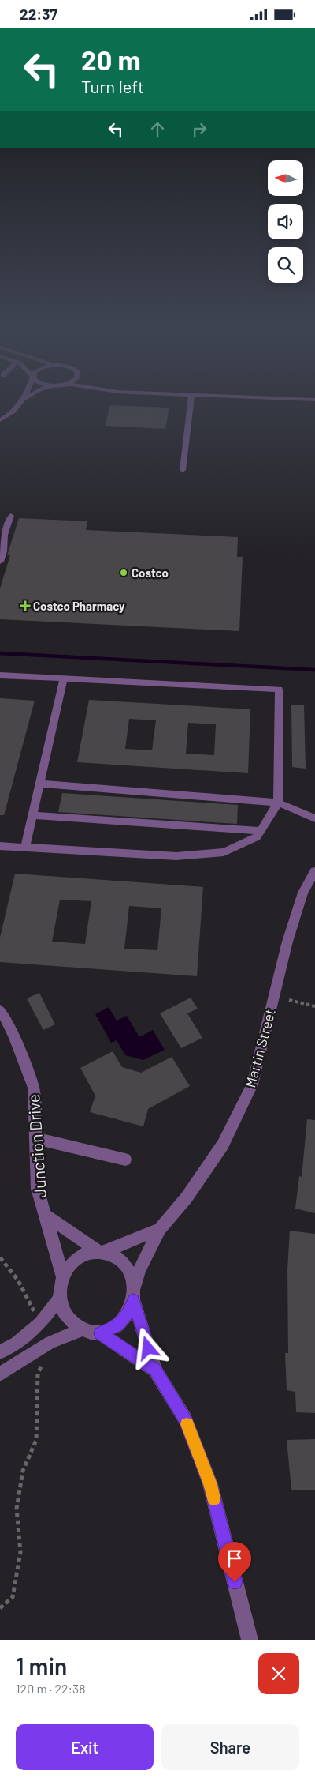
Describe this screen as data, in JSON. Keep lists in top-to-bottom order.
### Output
{
  "streets": {
    "street": ["Martin Street", "Junction Drive"]
  },
  "crossings": [
    ["Martin Street", "Junction Drive"]
  ],
  "places": {
    "other": ["Costco"],
    "health": ["Costco Pharmacy"]
  },
  "north": "left",
  "page": {
    "status": "22:37",
    "turn": ["20 m", "Turn left"],
    "heading": ["1 min", "120 m · 22:38"],
    "buttons": ["Exit", "Share"]
  }
}
